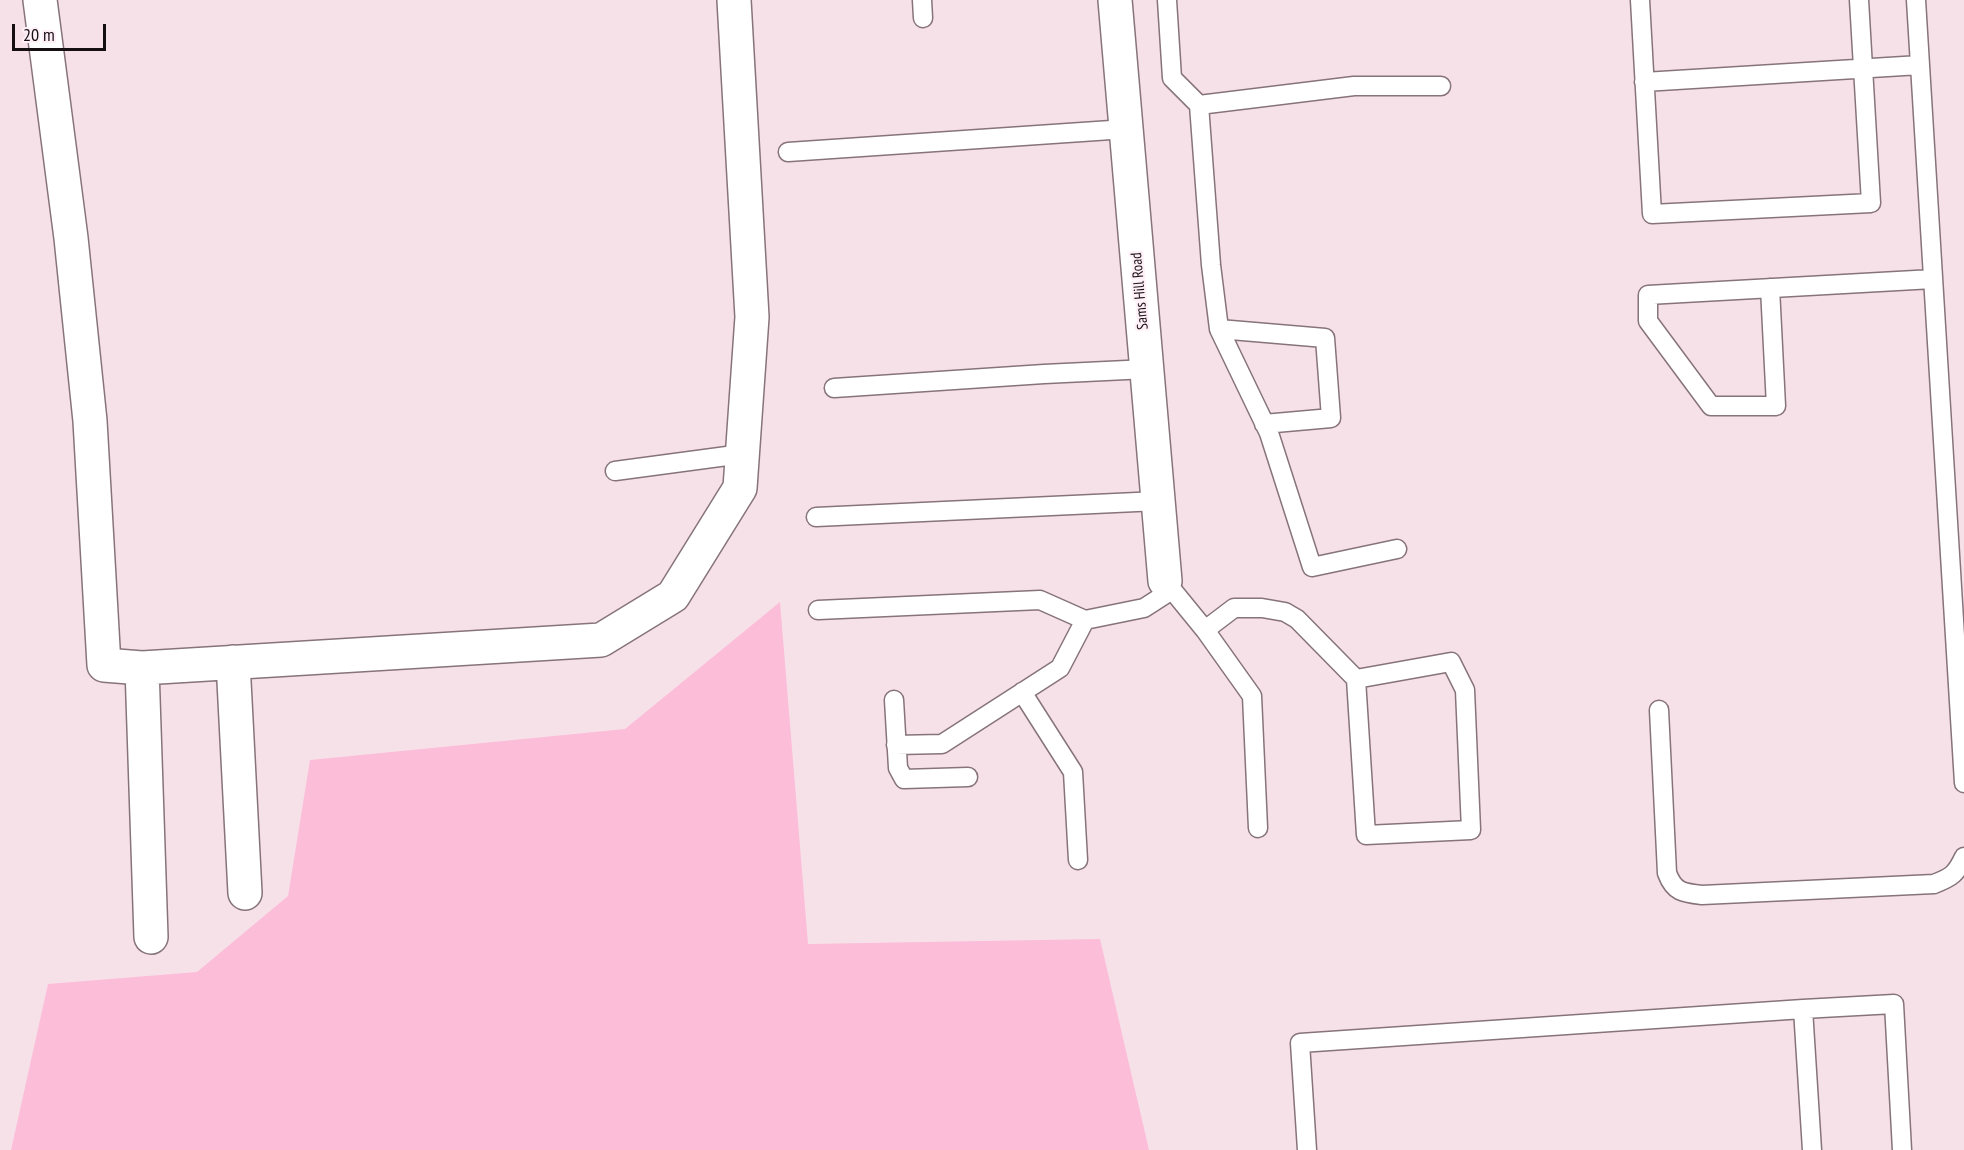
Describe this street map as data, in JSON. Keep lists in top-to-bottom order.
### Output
{
  "streets": {
    "street": ["Sams Hill Road"]
  },
  "scale_bar": "20 m"
}
